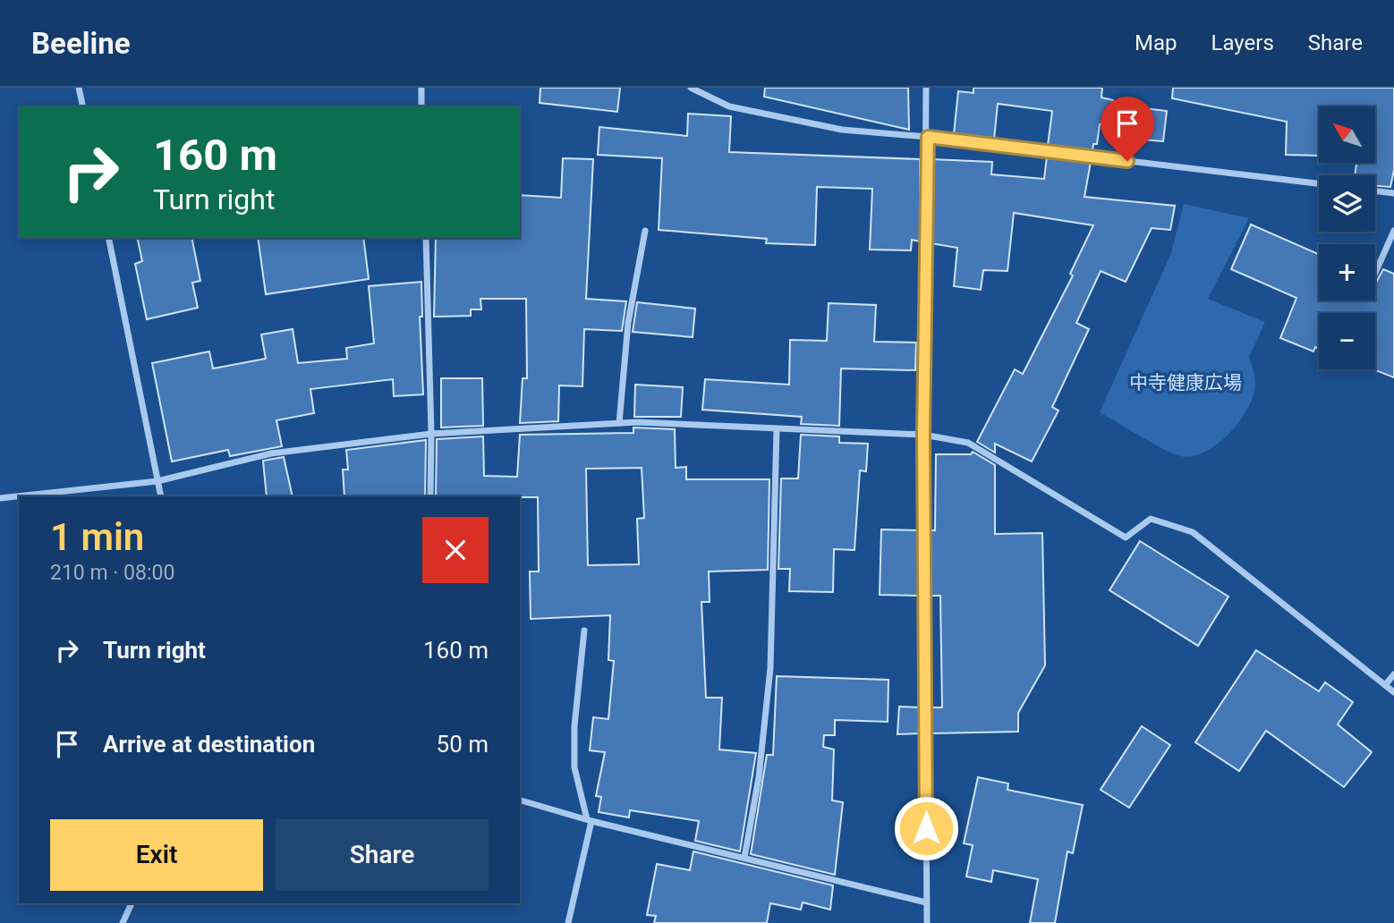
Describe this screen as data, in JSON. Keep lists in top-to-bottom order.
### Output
{
  "parks": ["中寺健康広場"],
  "north": "top left",
  "page": {
    "header": "Beeline",
    "nav": ["Map", "Layers", "Share"],
    "map_buttons": ["+", "−"],
    "turn": ["160 m", "Turn right"],
    "heading": ["1 min", "210 m · 08:00"],
    "list": [
      {
        "name": "Turn right",
        "value": "160 m"
      },
      {
        "name": "Arrive at destination",
        "value": "50 m"
      }
    ],
    "buttons": ["Exit", "Share"]
  }
}
